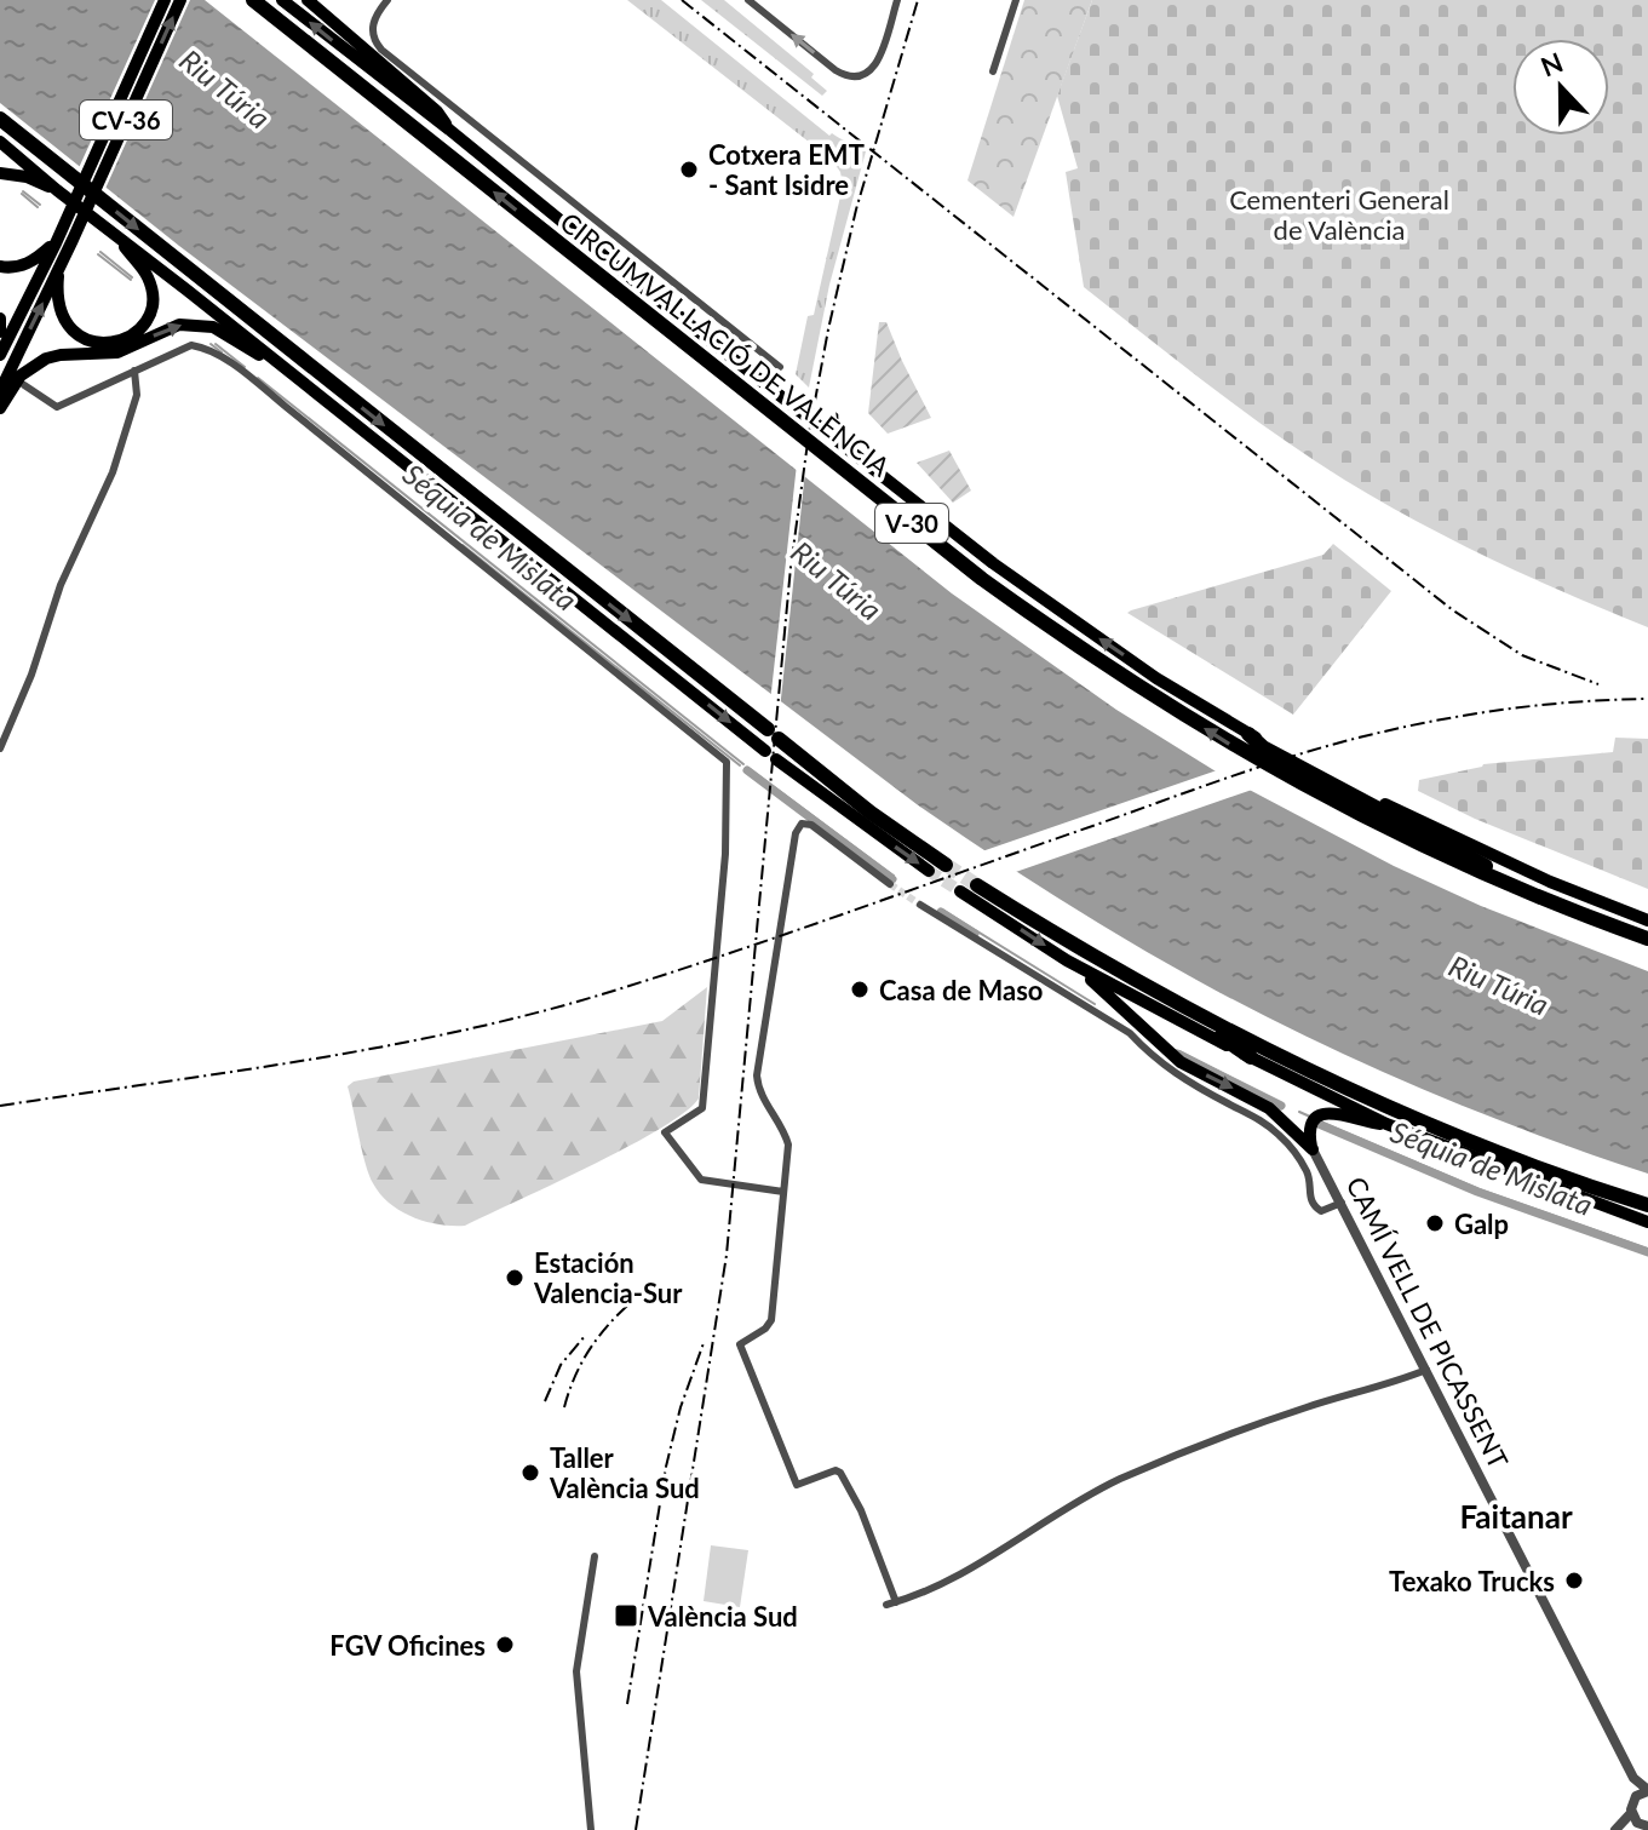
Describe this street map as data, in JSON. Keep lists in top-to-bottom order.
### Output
{
  "streets": {
    "highway": ["CV-36", "CIRCUMVAL·LACIÓ DE VALÈNCIA", "V-30"],
    "street": ["CAMÍ VELL DE PICASSENT"]
  },
  "districts": ["Faitanar"],
  "water": ["Riu Túria", "Séquia de Mislata"],
  "parks": ["Cementeri General de València"],
  "places": {
    "other": [
      "Cotxera EMT - Sant Isidre",
      "Casa de Maso",
      "Galp",
      "Estación Valencia-Sur",
      "Taller València Sud",
      "Texako Trucks",
      "FGV Oficines"
    ],
    "transit": ["València Sud"]
  },
  "north": "top"
}
